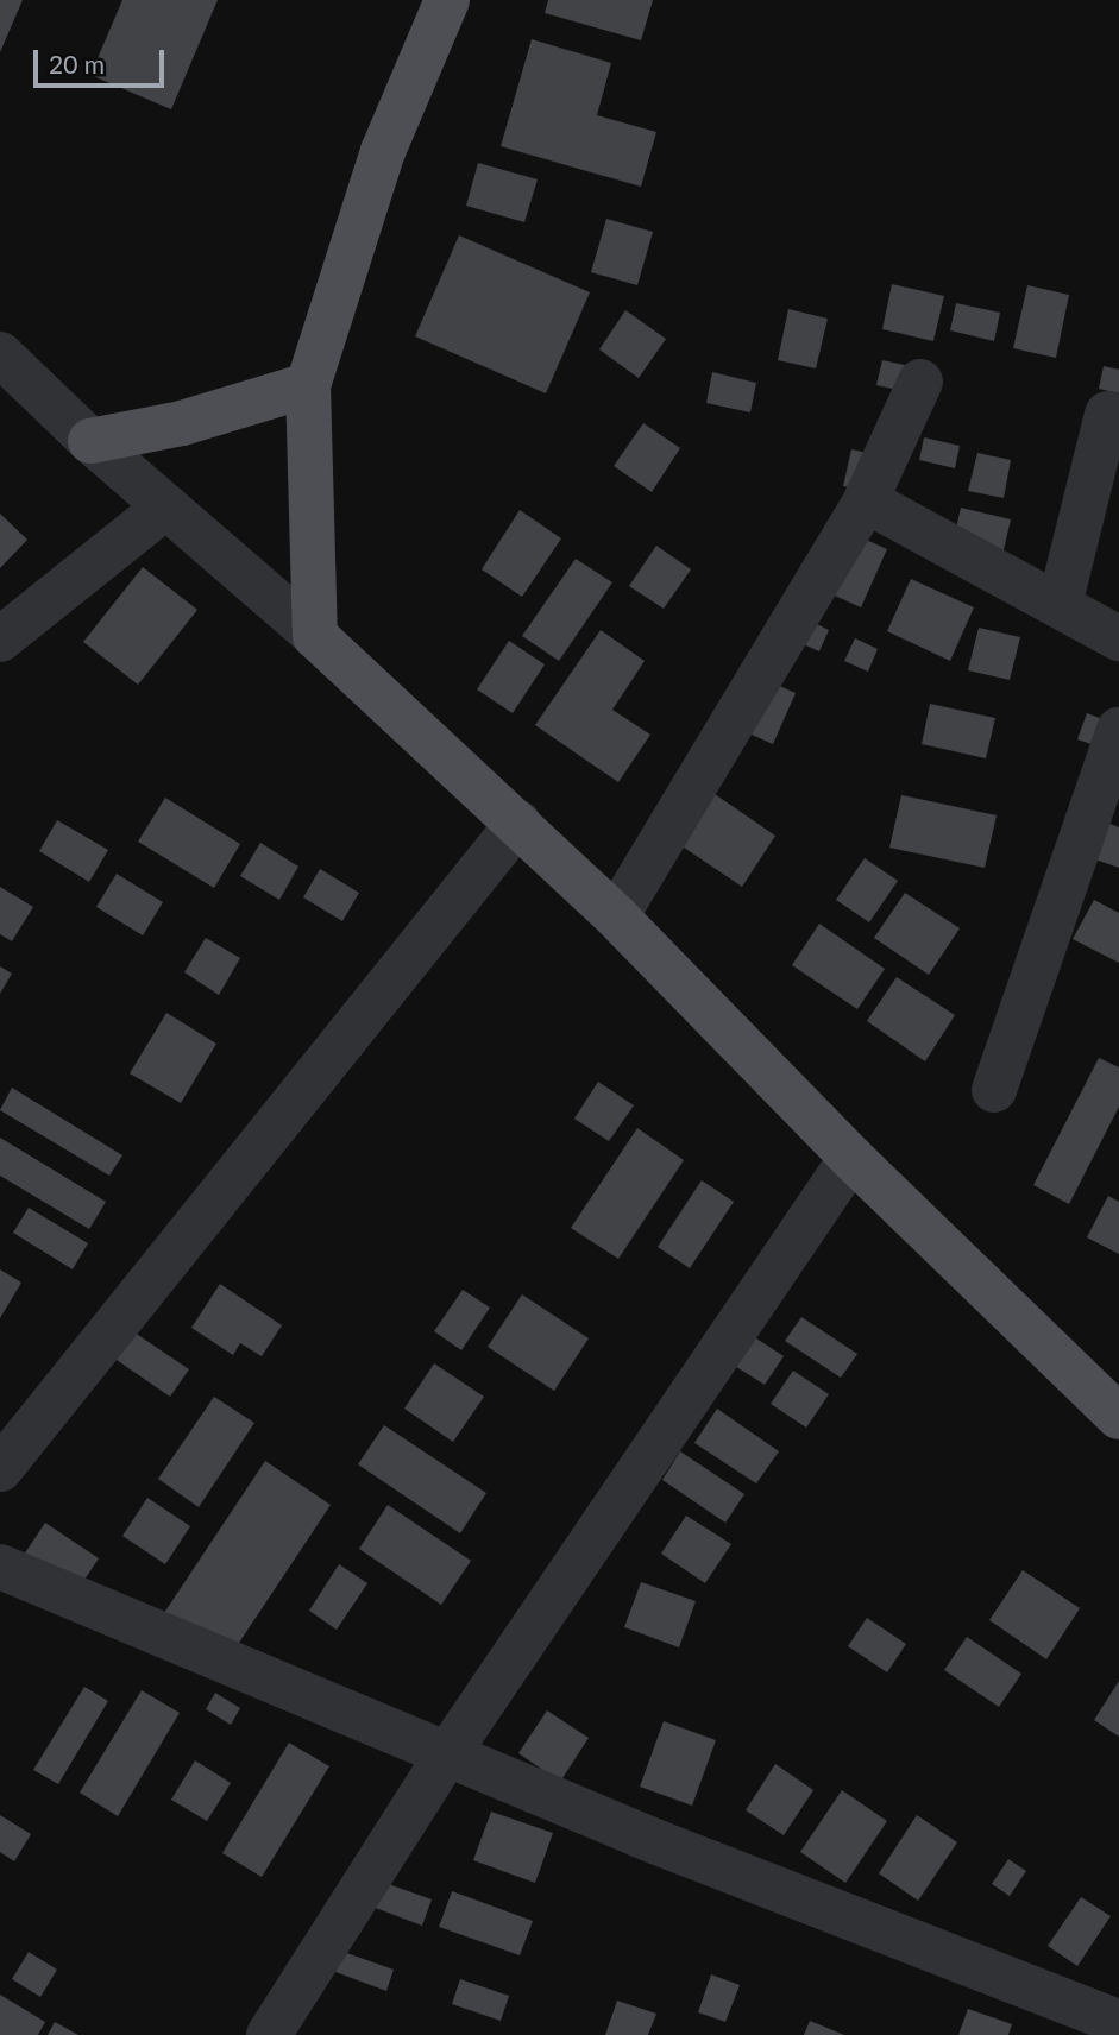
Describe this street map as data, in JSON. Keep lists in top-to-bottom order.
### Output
{
  "scale_bar": "20 m"
}
